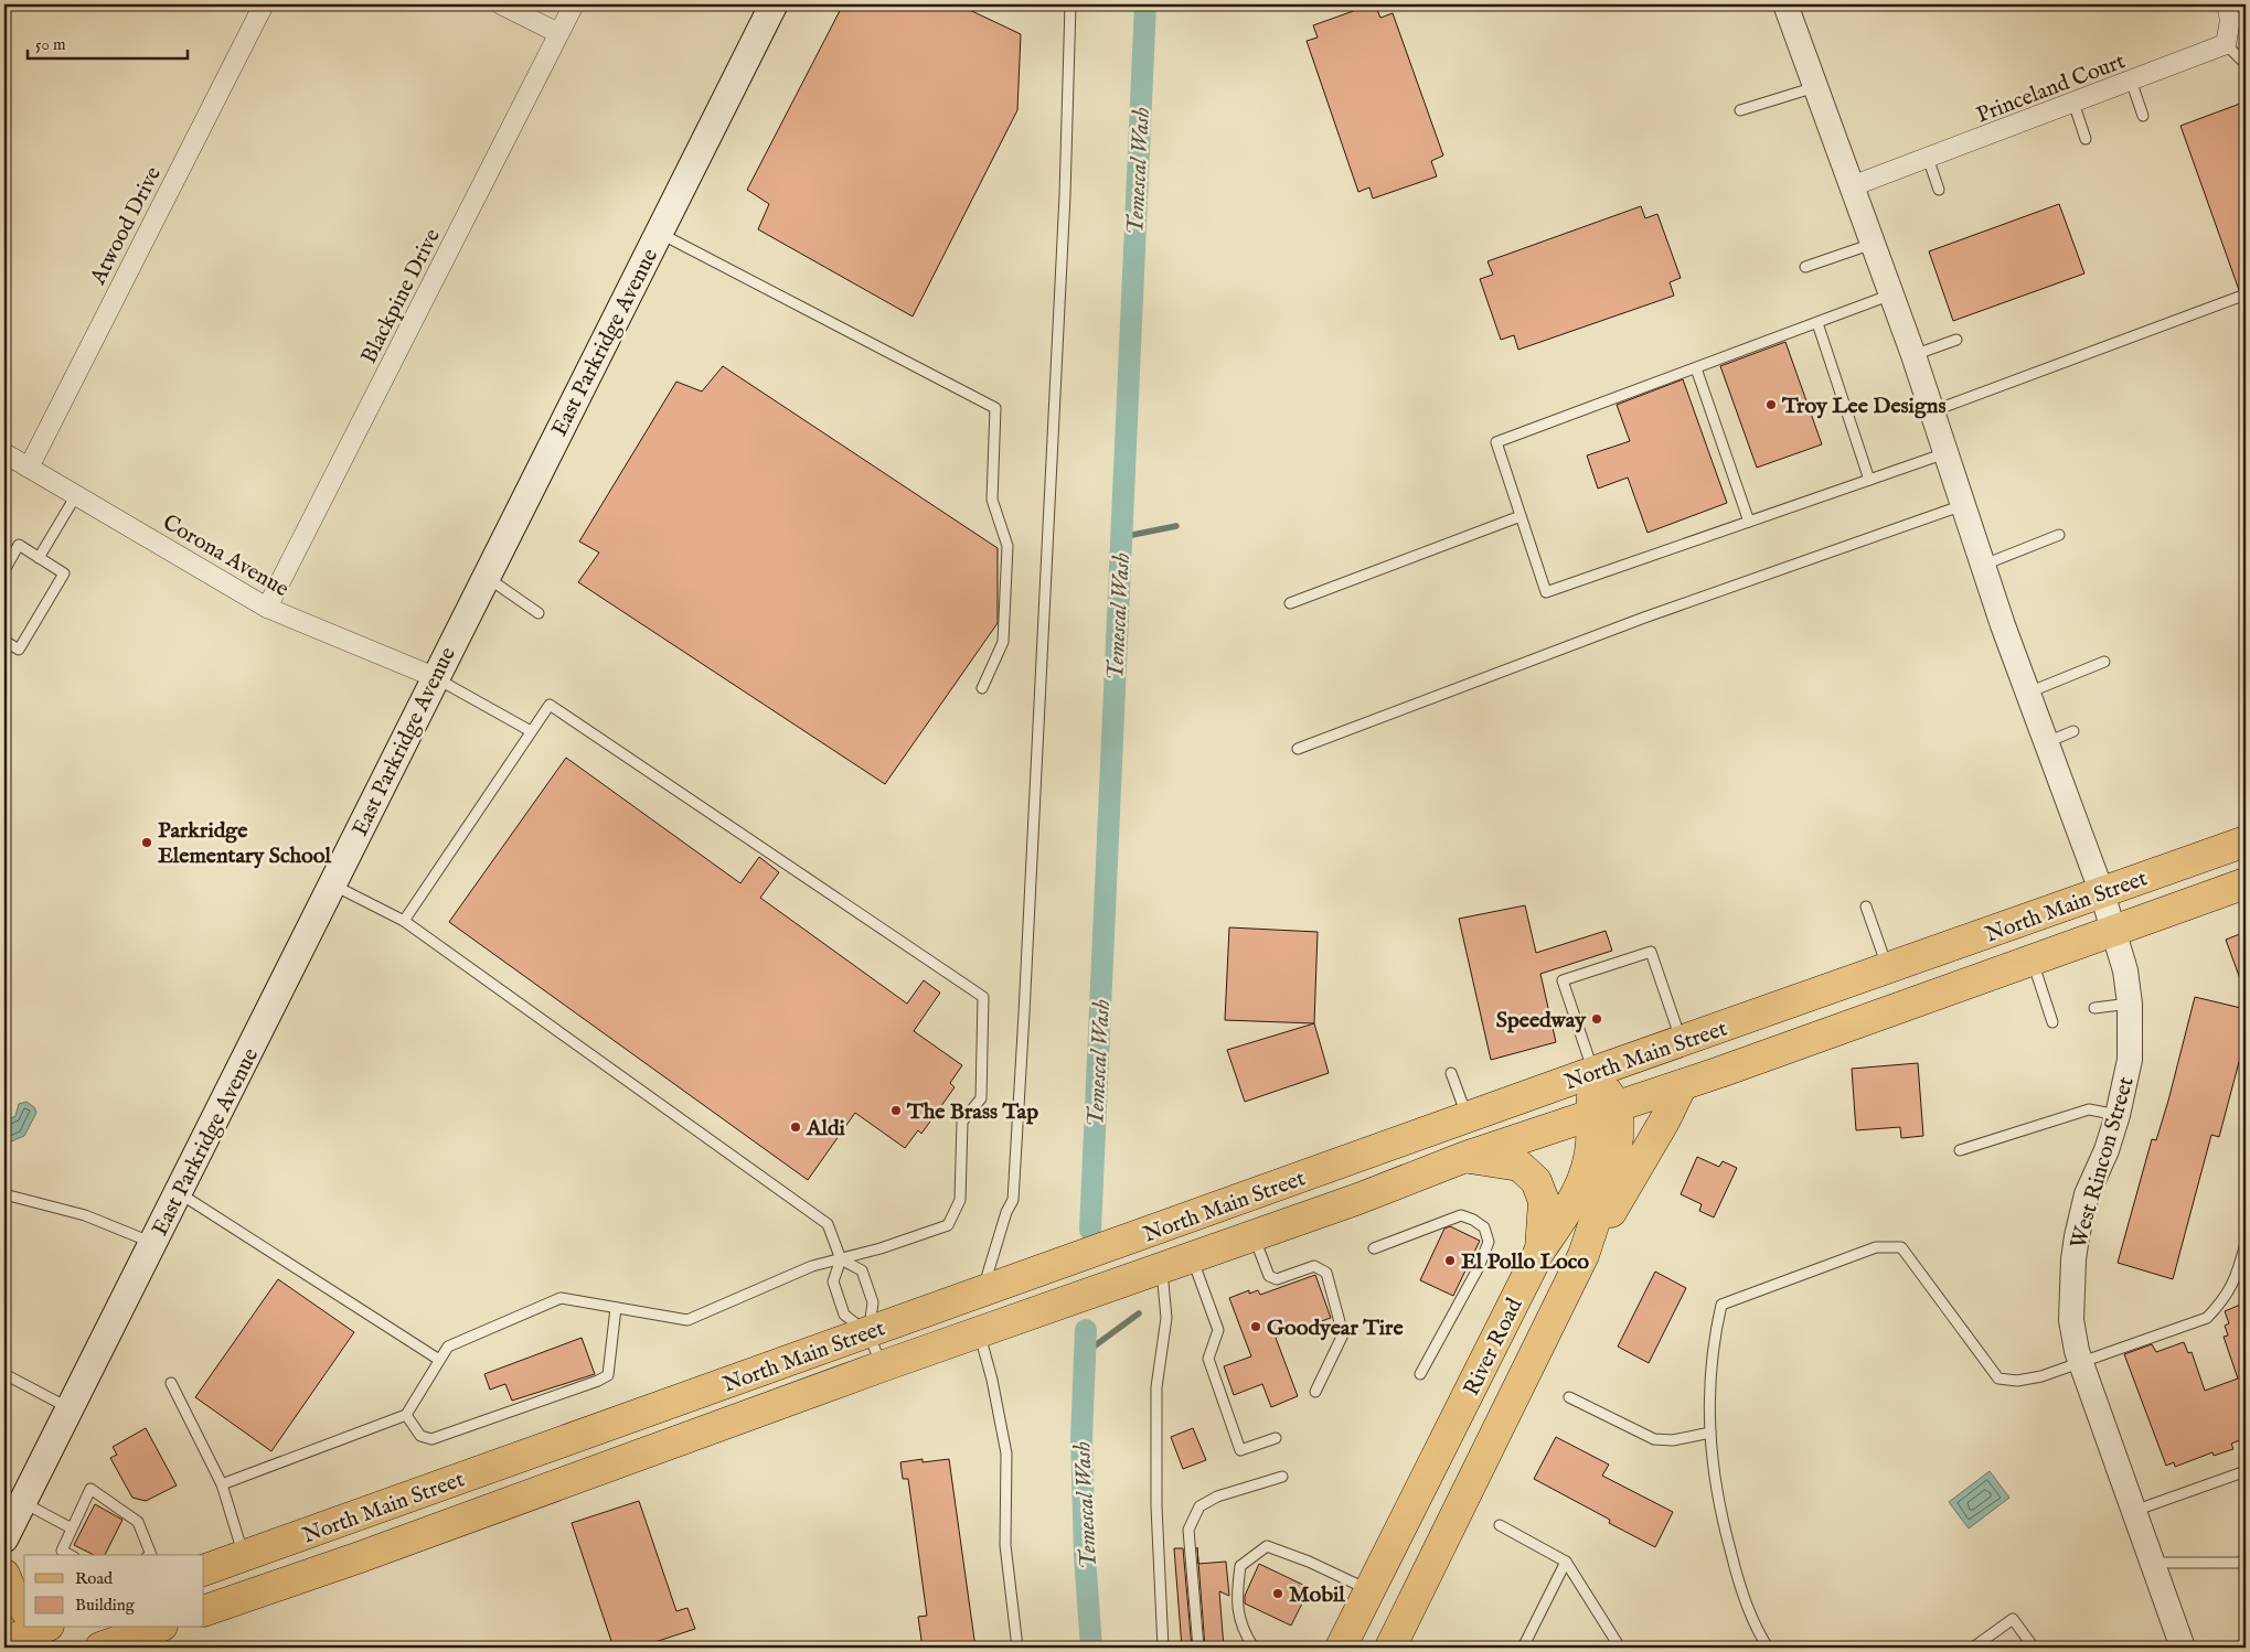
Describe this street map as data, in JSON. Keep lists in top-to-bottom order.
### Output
{
  "streets": {
    "main road": ["East Parkridge Avenue", "North Main Street", "River Road"],
    "street": [
      "Princeland Court",
      "Atwood Drive",
      "Blackpine Drive",
      "Corona Avenue",
      "West Rincon Street"
    ]
  },
  "crossings": [
    ["Princeland Court", "West Rincon Street"],
    ["Atwood Drive", "Corona Avenue"],
    ["Blackpine Drive", "Corona Avenue"],
    ["East Parkridge Avenue", "Corona Avenue"],
    ["North Main Street", "West Rincon Street"],
    ["North Main Street", "River Road"]
  ],
  "water": ["Temescal Wash"],
  "places": [
    "Troy Lee Designs",
    "Parkridge Elementary School",
    "Speedway",
    "The Brass Tap",
    "Aldi",
    "El Pollo Loco",
    "Goodyear Tire",
    "Mobil"
  ],
  "legend": ["Road", "Building"],
  "scale_bar": "50 m"
}
